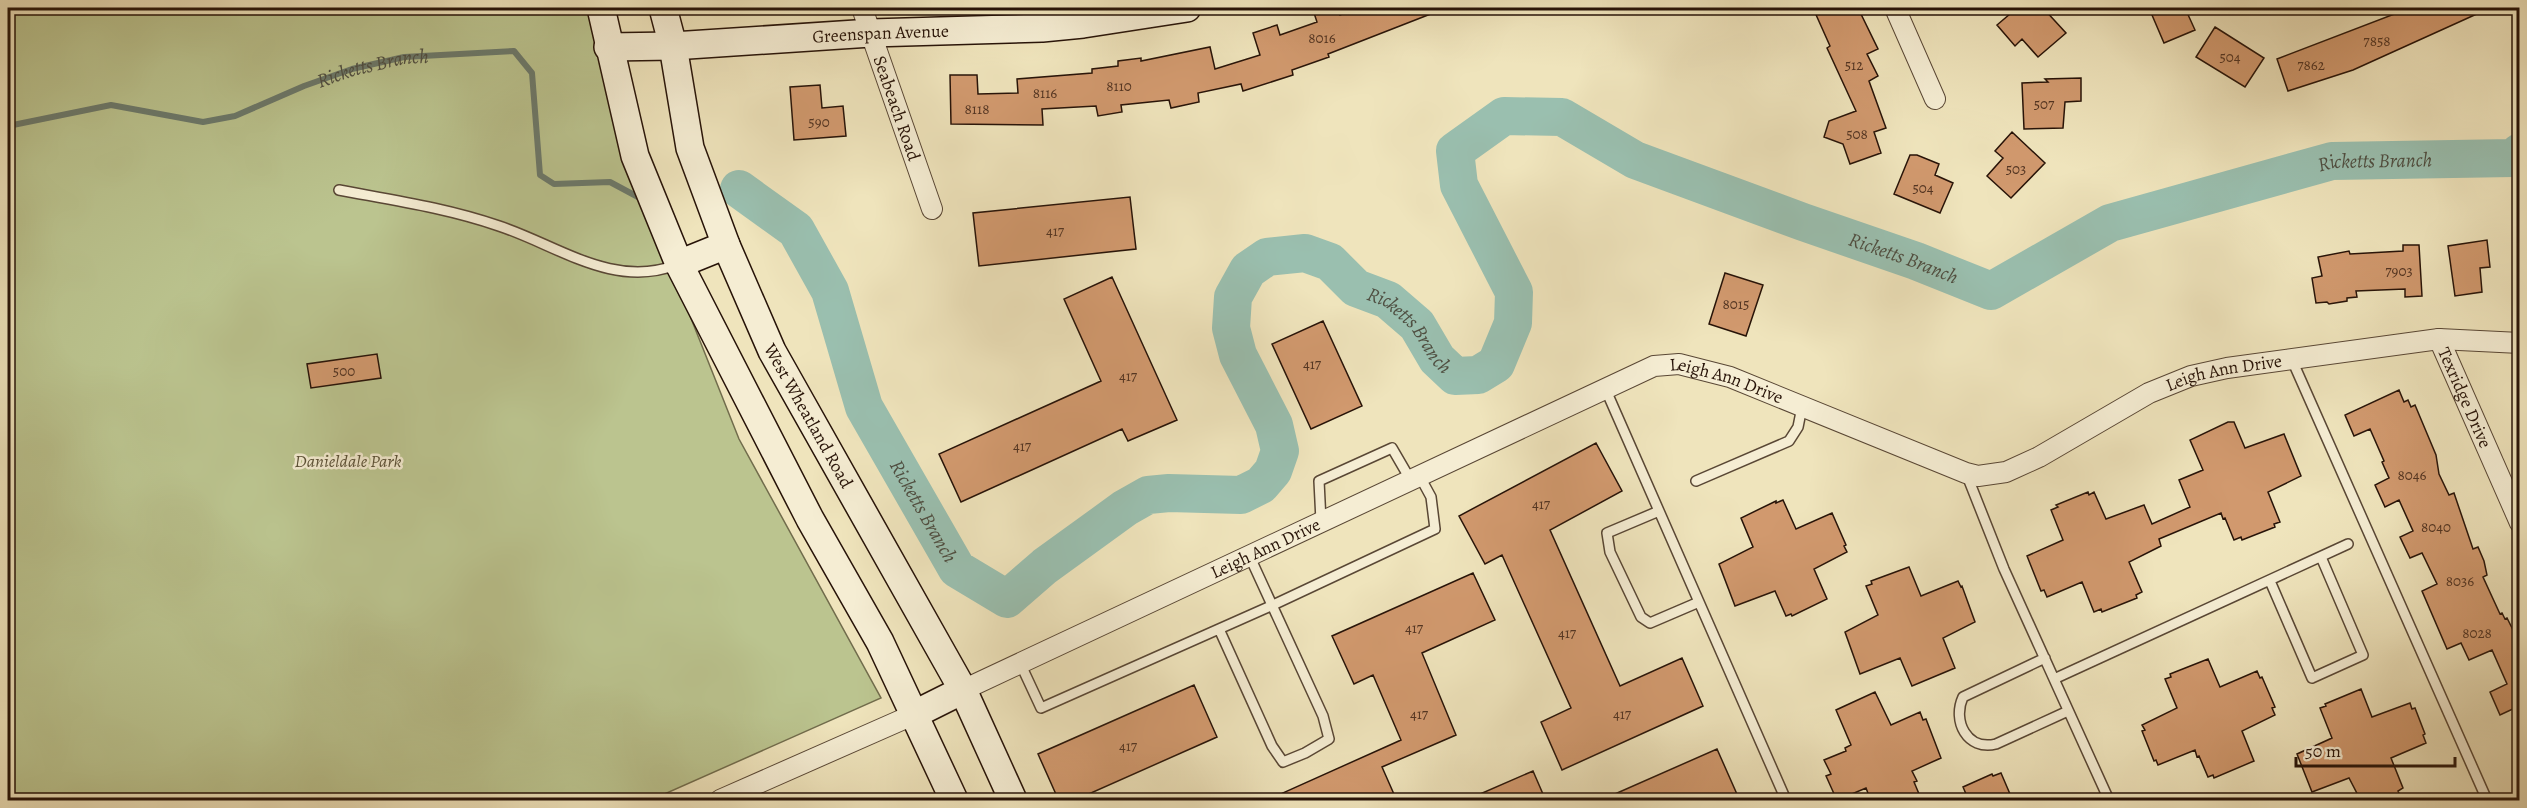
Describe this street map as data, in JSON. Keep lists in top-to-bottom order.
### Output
{
  "streets": {
    "main road": ["Greenspan Avenue", "West Wheatland Road"],
    "street": ["Seabeach Road", "Leigh Ann Drive", "Texridge Drive"]
  },
  "crossings": [
    ["Greenspan Avenue", "Seabeach Road"],
    ["Greenspan Avenue", "West Wheatland Road"],
    ["Leigh Ann Drive", "Texridge Drive"],
    ["Leigh Ann Drive", "West Wheatland Road"]
  ],
  "water": ["Ricketts Branch"],
  "parks": ["Danieldale Park"],
  "house_numbers": [
    "8016",
    "7858",
    "504",
    "512",
    "7862",
    "8110",
    "8116",
    "507",
    "8118",
    "590",
    "508",
    "503",
    "504",
    "417",
    "7903",
    "8015",
    "417",
    "500",
    "417",
    "417",
    "8046",
    "417",
    "8040",
    "8036",
    "417",
    "417",
    "8028",
    "417",
    "417",
    "417"
  ],
  "scale_bar": "50 m"
}
